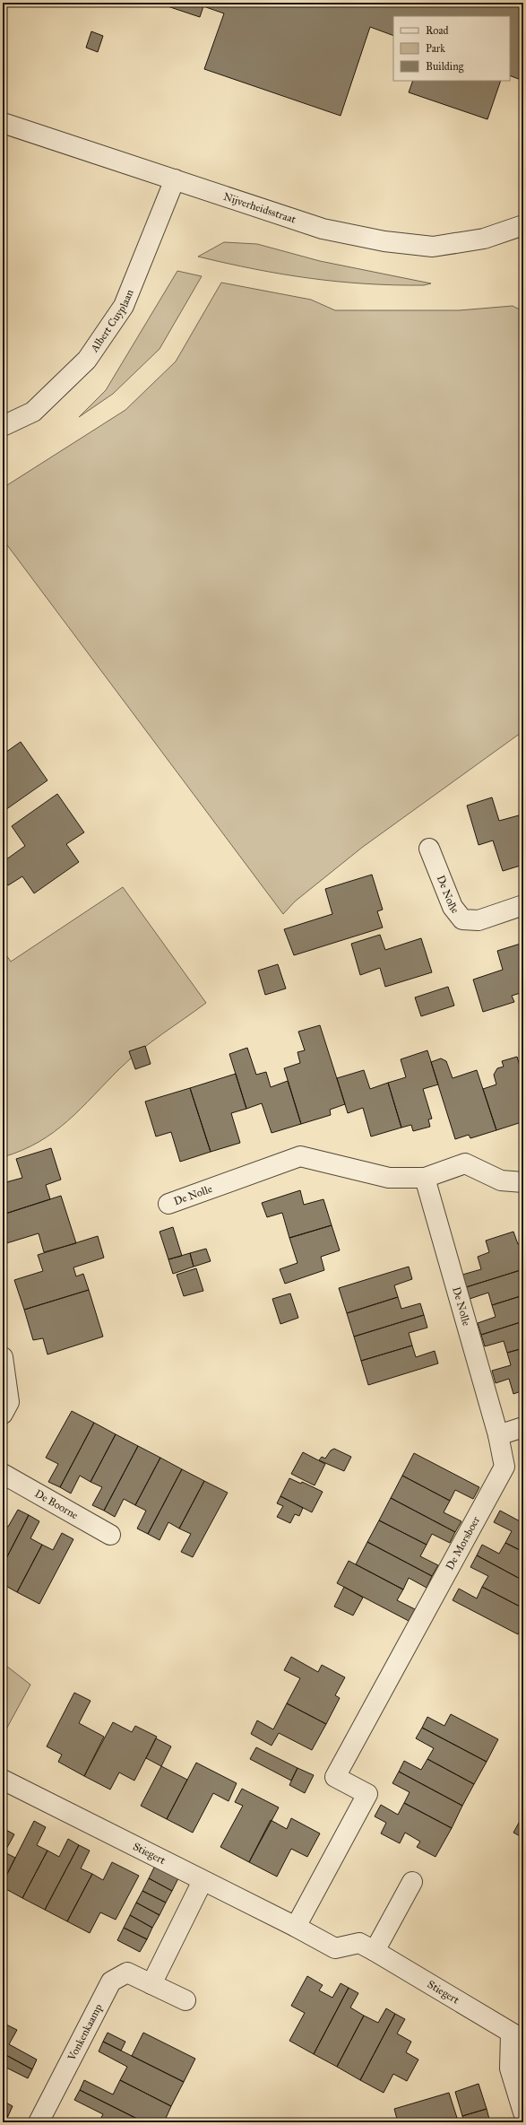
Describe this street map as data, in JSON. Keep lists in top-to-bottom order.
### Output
{
  "streets": {
    "street": [
      "Nijverheidsstraat",
      "Albert Cuyplaan",
      "De Nolle",
      "De Boorne",
      "De Morsboer",
      "Stiegert",
      "Vonkenkaamp"
    ]
  },
  "crossings": [
    ["Nijverheidsstraat", "Albert Cuyplaan"],
    ["De Nolle", "De Morsboer"],
    ["De Morsboer", "Stiegert"]
  ],
  "legend": ["Road", "Park", "Building"]
}
